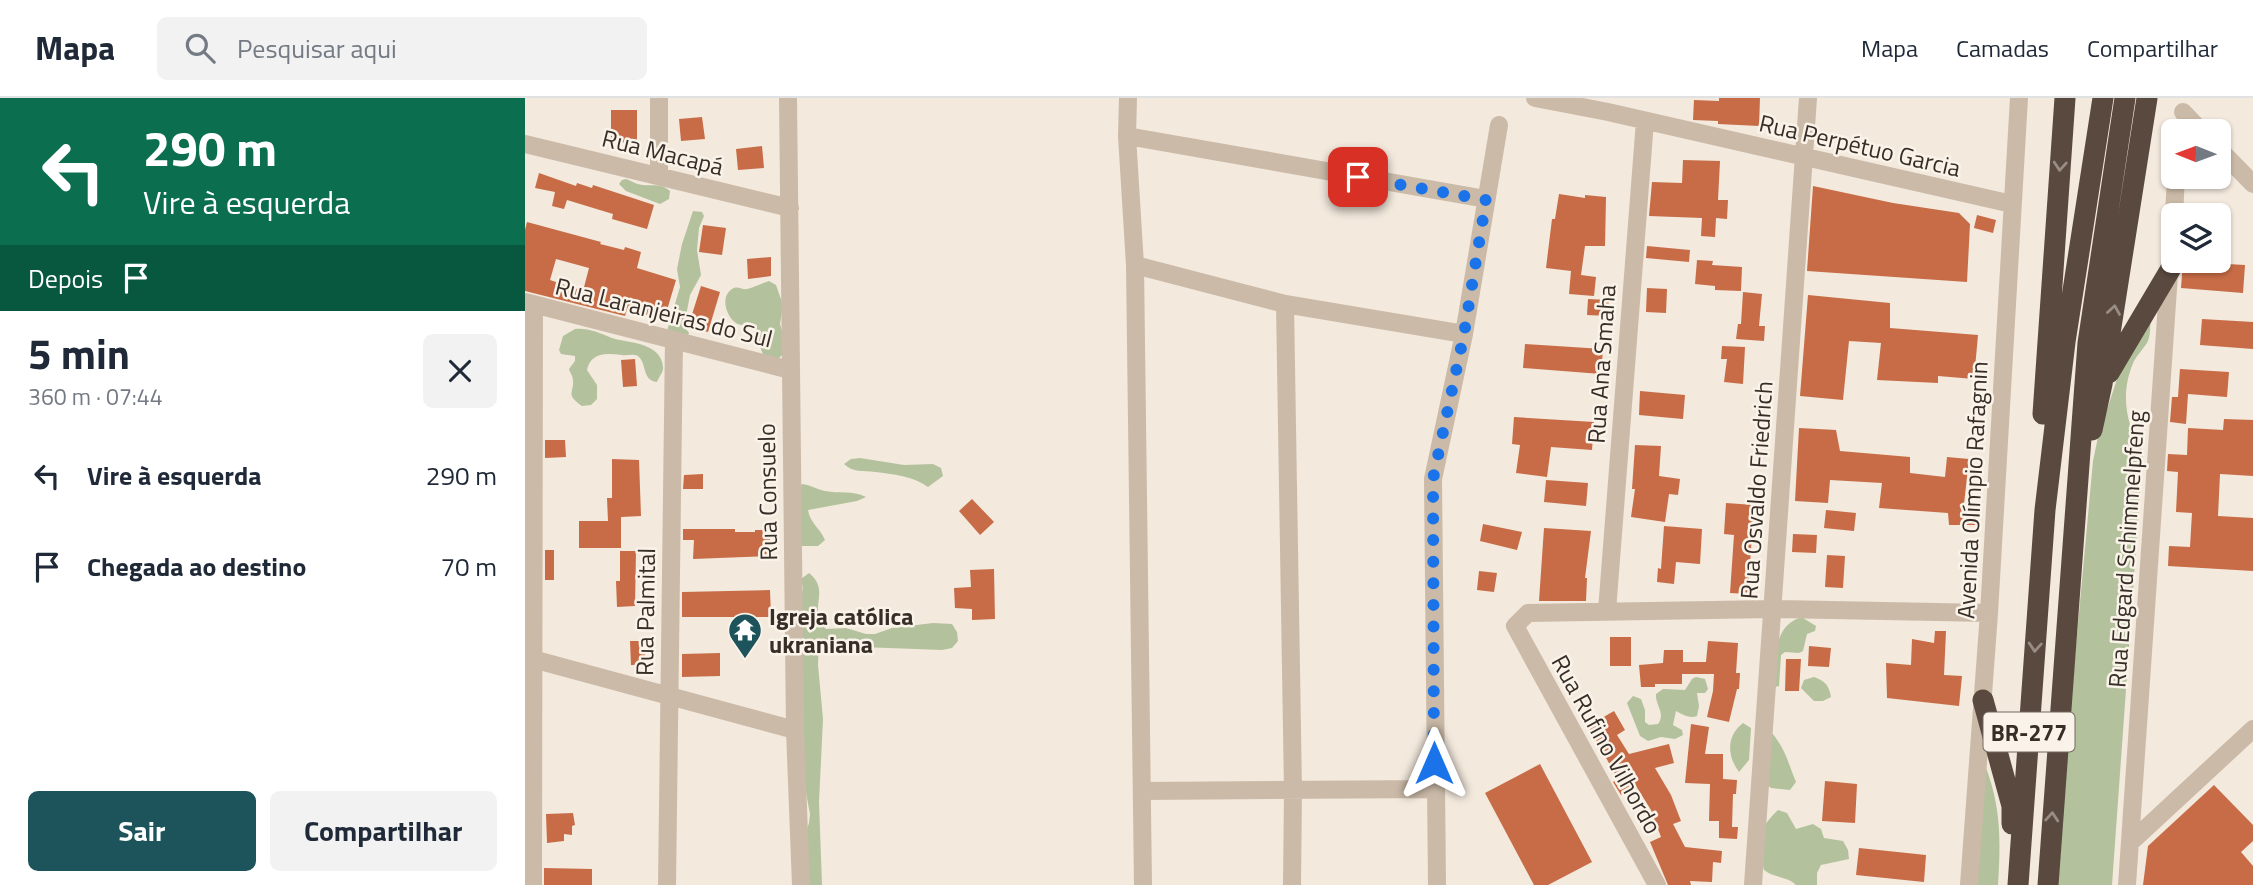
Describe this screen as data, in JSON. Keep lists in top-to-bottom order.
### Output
{
  "streets": {
    "highway": ["BR-277"],
    "street": [
      "Rua Perpétuo Garcia",
      "Rua Macapá",
      "Rua Laranjeiras do Sul",
      "Rua Ana Smaha",
      "Rua Osvaldo Friedrich",
      "Avenida Olímpio Rafagnin",
      "Rua Consuelo",
      "Rua Edgard Schimmelpfeng",
      "Rua Palmital",
      "Rua Rufino Vilhordo"
    ]
  },
  "crossings": [
    ["Rua Perpétuo Garcia", "Rua Ana Smaha"],
    ["Rua Perpétuo Garcia", "Rua Osvaldo Friedrich"],
    ["Rua Perpétuo Garcia", "Avenida Olímpio Rafagnin"],
    ["Rua Macapá", "Rua Consuelo"],
    ["Rua Laranjeiras do Sul", "Rua Consuelo"],
    ["Rua Laranjeiras do Sul", "Rua Palmital"],
    ["Rua Ana Smaha", "Rua Rufino Vilhordo"]
  ],
  "places": {
    "temple": ["Igreja católica ukraniana"]
  },
  "north": "left",
  "page": {
    "header": "Mapa",
    "search": "Pesquisar aqui",
    "nav": ["Mapa", "Camadas", "Compartilhar"],
    "turn": ["290 m", "Vire à esquerda"],
    "then": "Depois",
    "heading": ["5 min", "360 m · 07:44"],
    "list": [
      {
        "name": "Vire à esquerda",
        "value": "290 m"
      },
      {
        "name": "Chegada ao destino",
        "value": "70 m"
      }
    ],
    "buttons": ["Sair", "Compartilhar"]
  }
}
